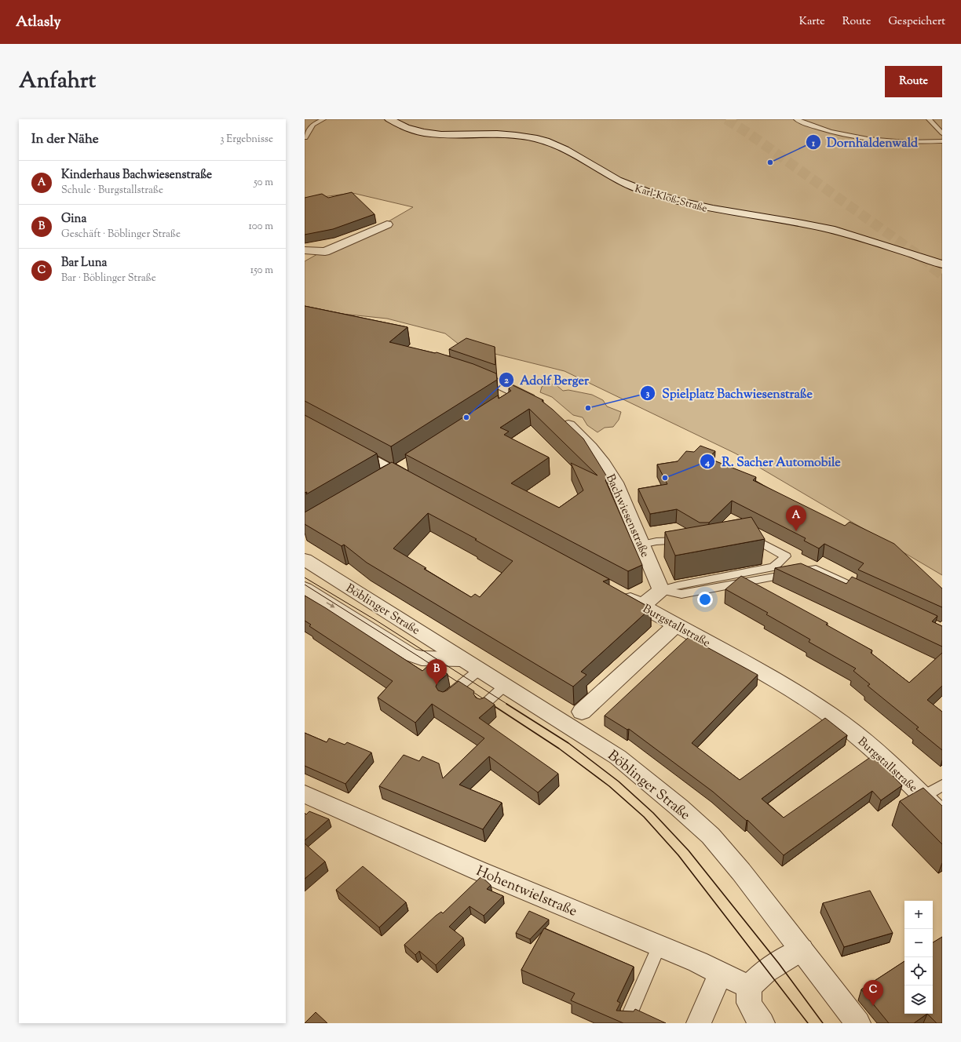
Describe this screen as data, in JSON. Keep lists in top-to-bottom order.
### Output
{
  "streets": {
    "street": [
      "Karl-Kloß-Straße",
      "Bachwiesenstraße",
      "Böblinger Straße",
      "Burgstallstraße",
      "Hohentwielstraße"
    ]
  },
  "places": [
    "Dornhaldenwald",
    "Spielplatz Bachwiesenstraße",
    "Adolf Berger",
    "R. Sacher Automobile"
  ],
  "page": {
    "header": "Atlasly",
    "nav": ["Karte", "Route", "Gespeichert"],
    "title": "Anfahrt",
    "buttons": "Route",
    "heading": ["In der Nähe", "3 Ergebnisse"],
    "list": [
      {
        "mark": "A",
        "name": "Kinderhaus Bachwiesenstraße",
        "note": "Schule · Burgstallstraße",
        "value": "50 m"
      },
      {
        "mark": "B",
        "name": "Gina",
        "note": "Geschäft · Böblinger Straße",
        "value": "100 m"
      },
      {
        "mark": "C",
        "name": "Bar Luna",
        "note": "Bar · Böblinger Straße",
        "value": "150 m"
      }
    ],
    "pins": ["A", "B", "C"],
    "map_buttons": ["+", "−"]
  }
}
